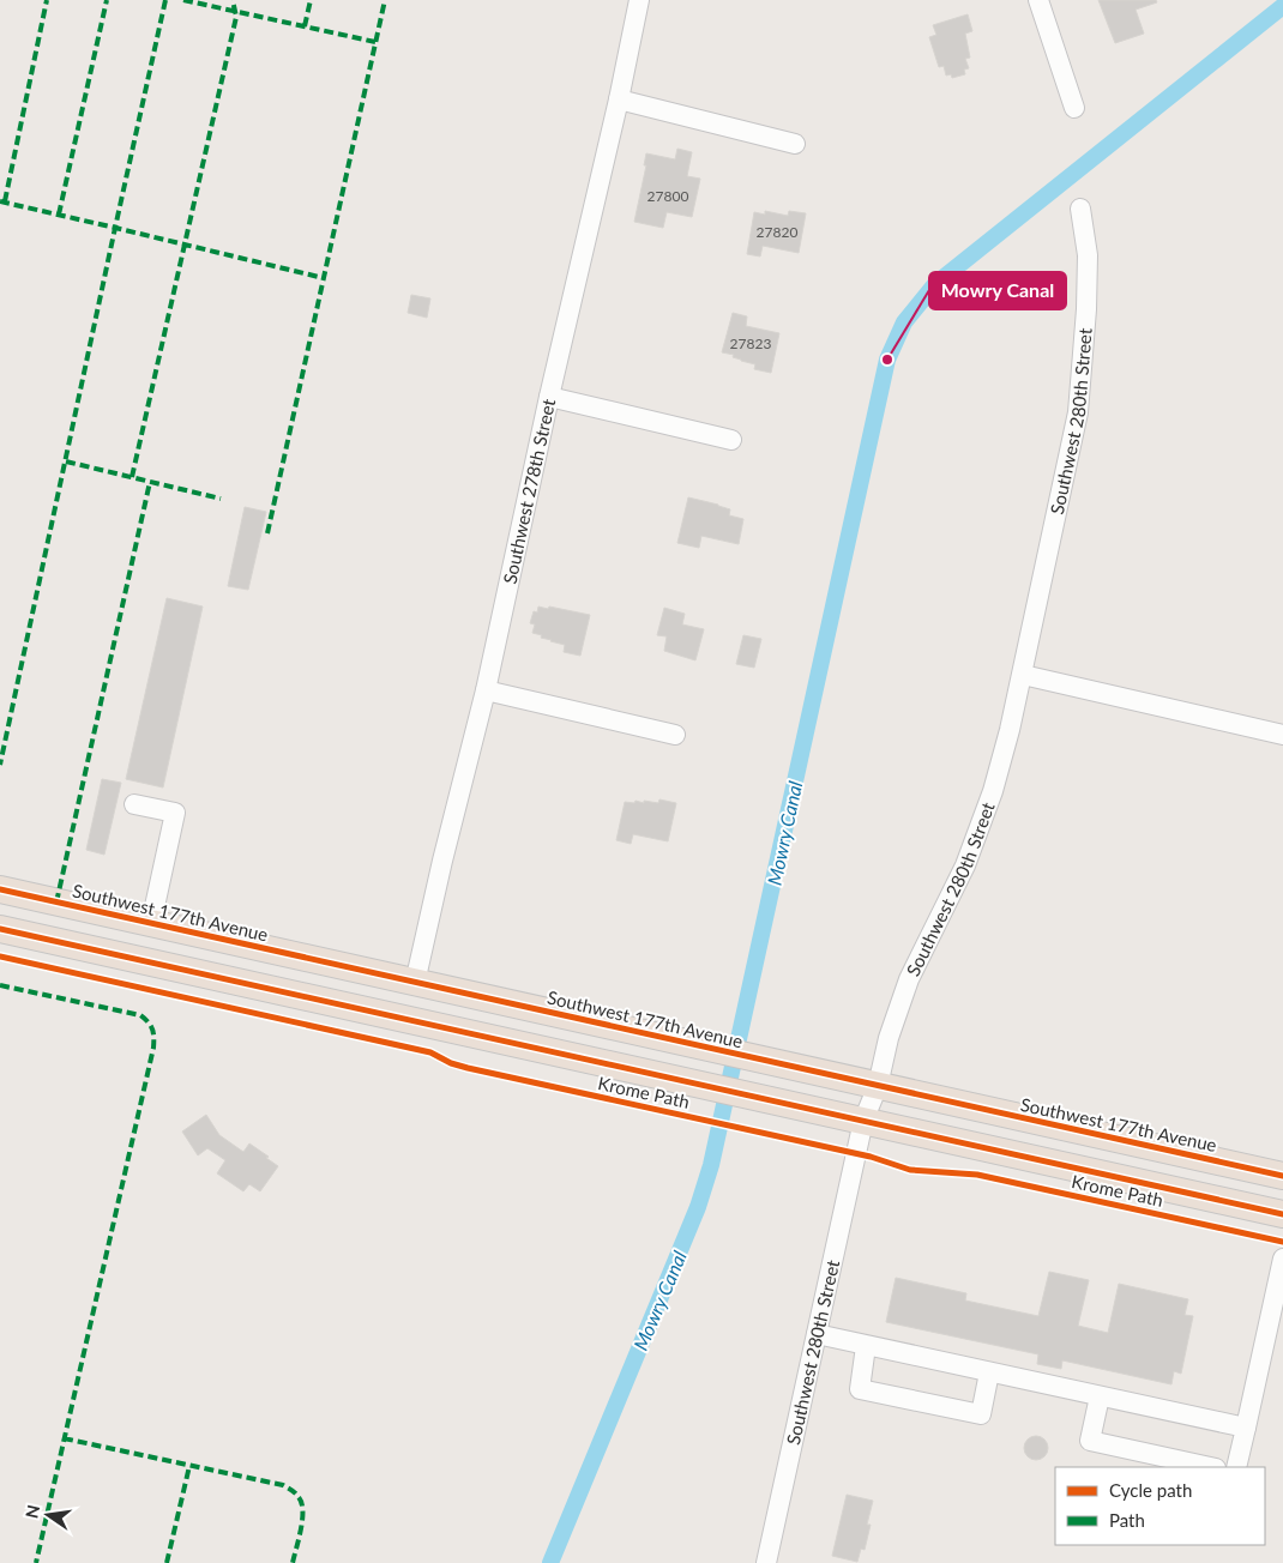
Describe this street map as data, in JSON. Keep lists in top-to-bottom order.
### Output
{
  "streets": {
    "highway": ["Southwest 177th Avenue"],
    "street": ["Southwest 280th Street", "Southwest 278th Street"],
    "cycle path": ["Krome Path"]
  },
  "crossings": [
    ["Southwest 280th Street", "Southwest 177th Avenue"],
    ["Southwest 278th Street", "Southwest 177th Avenue"]
  ],
  "water": ["Mowry Canal"],
  "places": ["Mowry Canal"],
  "house_numbers": ["27800", "27820", "27823"],
  "legend": ["Cycle path", "Path"],
  "north": "left"
}
